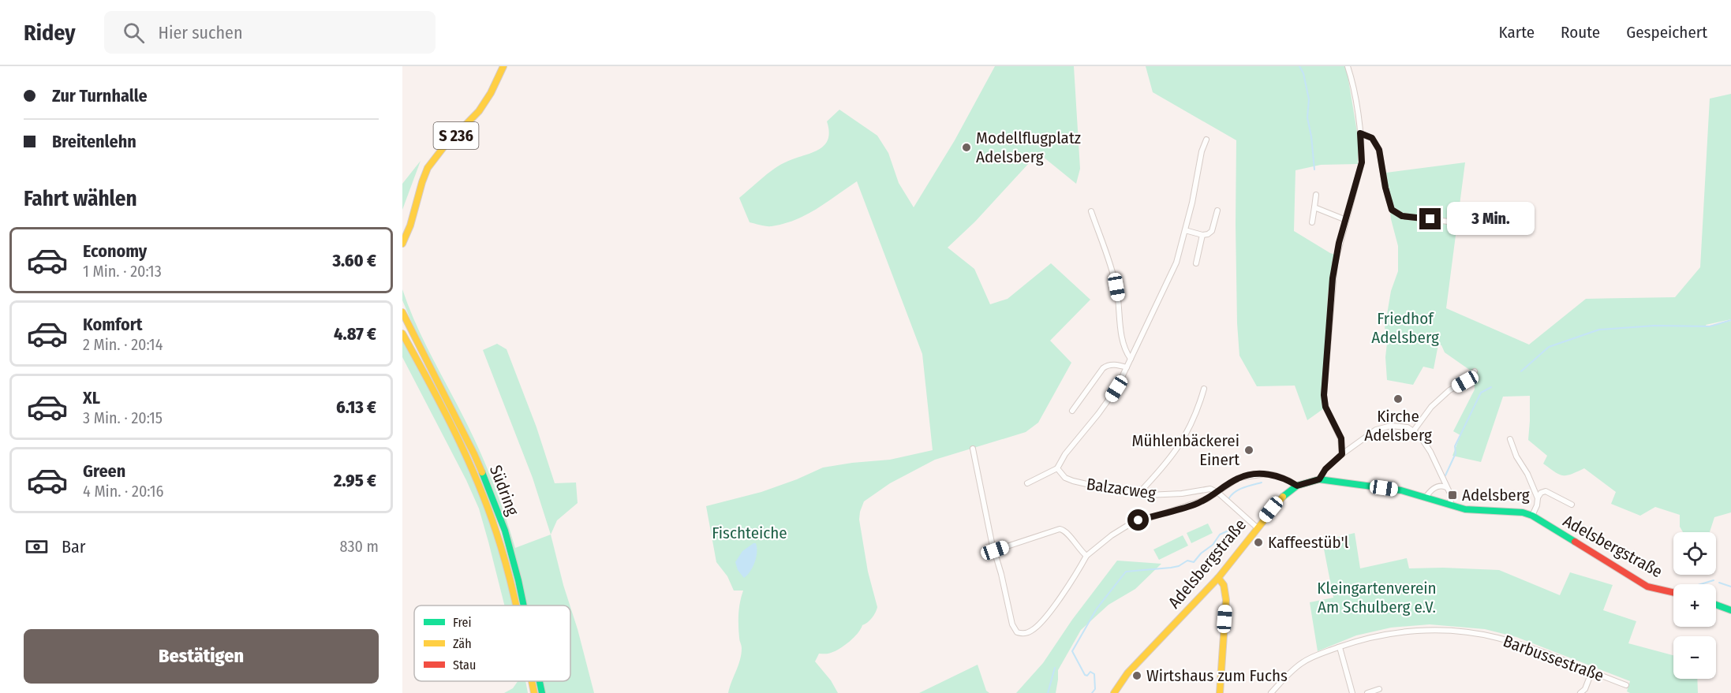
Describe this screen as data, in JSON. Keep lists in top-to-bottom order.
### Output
{
  "streets": {
    "main road": ["S 236", "Südring", "Adelsbergstraße"],
    "street": ["Balzacweg", "Barbussestraße"]
  },
  "parks": ["Friedhof Adelsberg", "Fischteiche", "Kleingartenverein Am Schulberg e.V."],
  "places": {
    "other": [
      "Modellflugplatz Adelsberg",
      "Kirche Adelsberg",
      "Mühlenbäckerei Einert",
      "Kaffeestüb'l",
      "Wirtshaus zum Fuchs"
    ],
    "transit": ["Adelsberg"]
  },
  "legend": ["Frei", "Zäh", "Stau"],
  "page": {
    "header": "Ridey",
    "search": "Hier suchen",
    "nav": ["Karte", "Route", "Gespeichert"],
    "banner": ["Zur Turnhalle", "Breitenlehn"],
    "heading": "Fahrt wählen",
    "bubble": "3 Min.",
    "list": [
      {
        "name": "Economy",
        "note": "1 Min. · 20:13",
        "value": "3.60 €"
      },
      {
        "name": "Komfort",
        "note": "2 Min. · 20:14",
        "value": "4.87 €"
      },
      {
        "name": "XL",
        "note": "3 Min. · 20:15",
        "value": "6.13 €"
      },
      {
        "name": "Green",
        "note": "4 Min. · 20:16",
        "value": "2.95 €"
      }
    ],
    "pay": ["Bar", "830 m"],
    "map_buttons": ["+", "−"],
    "buttons": "Bestätigen"
  }
}
